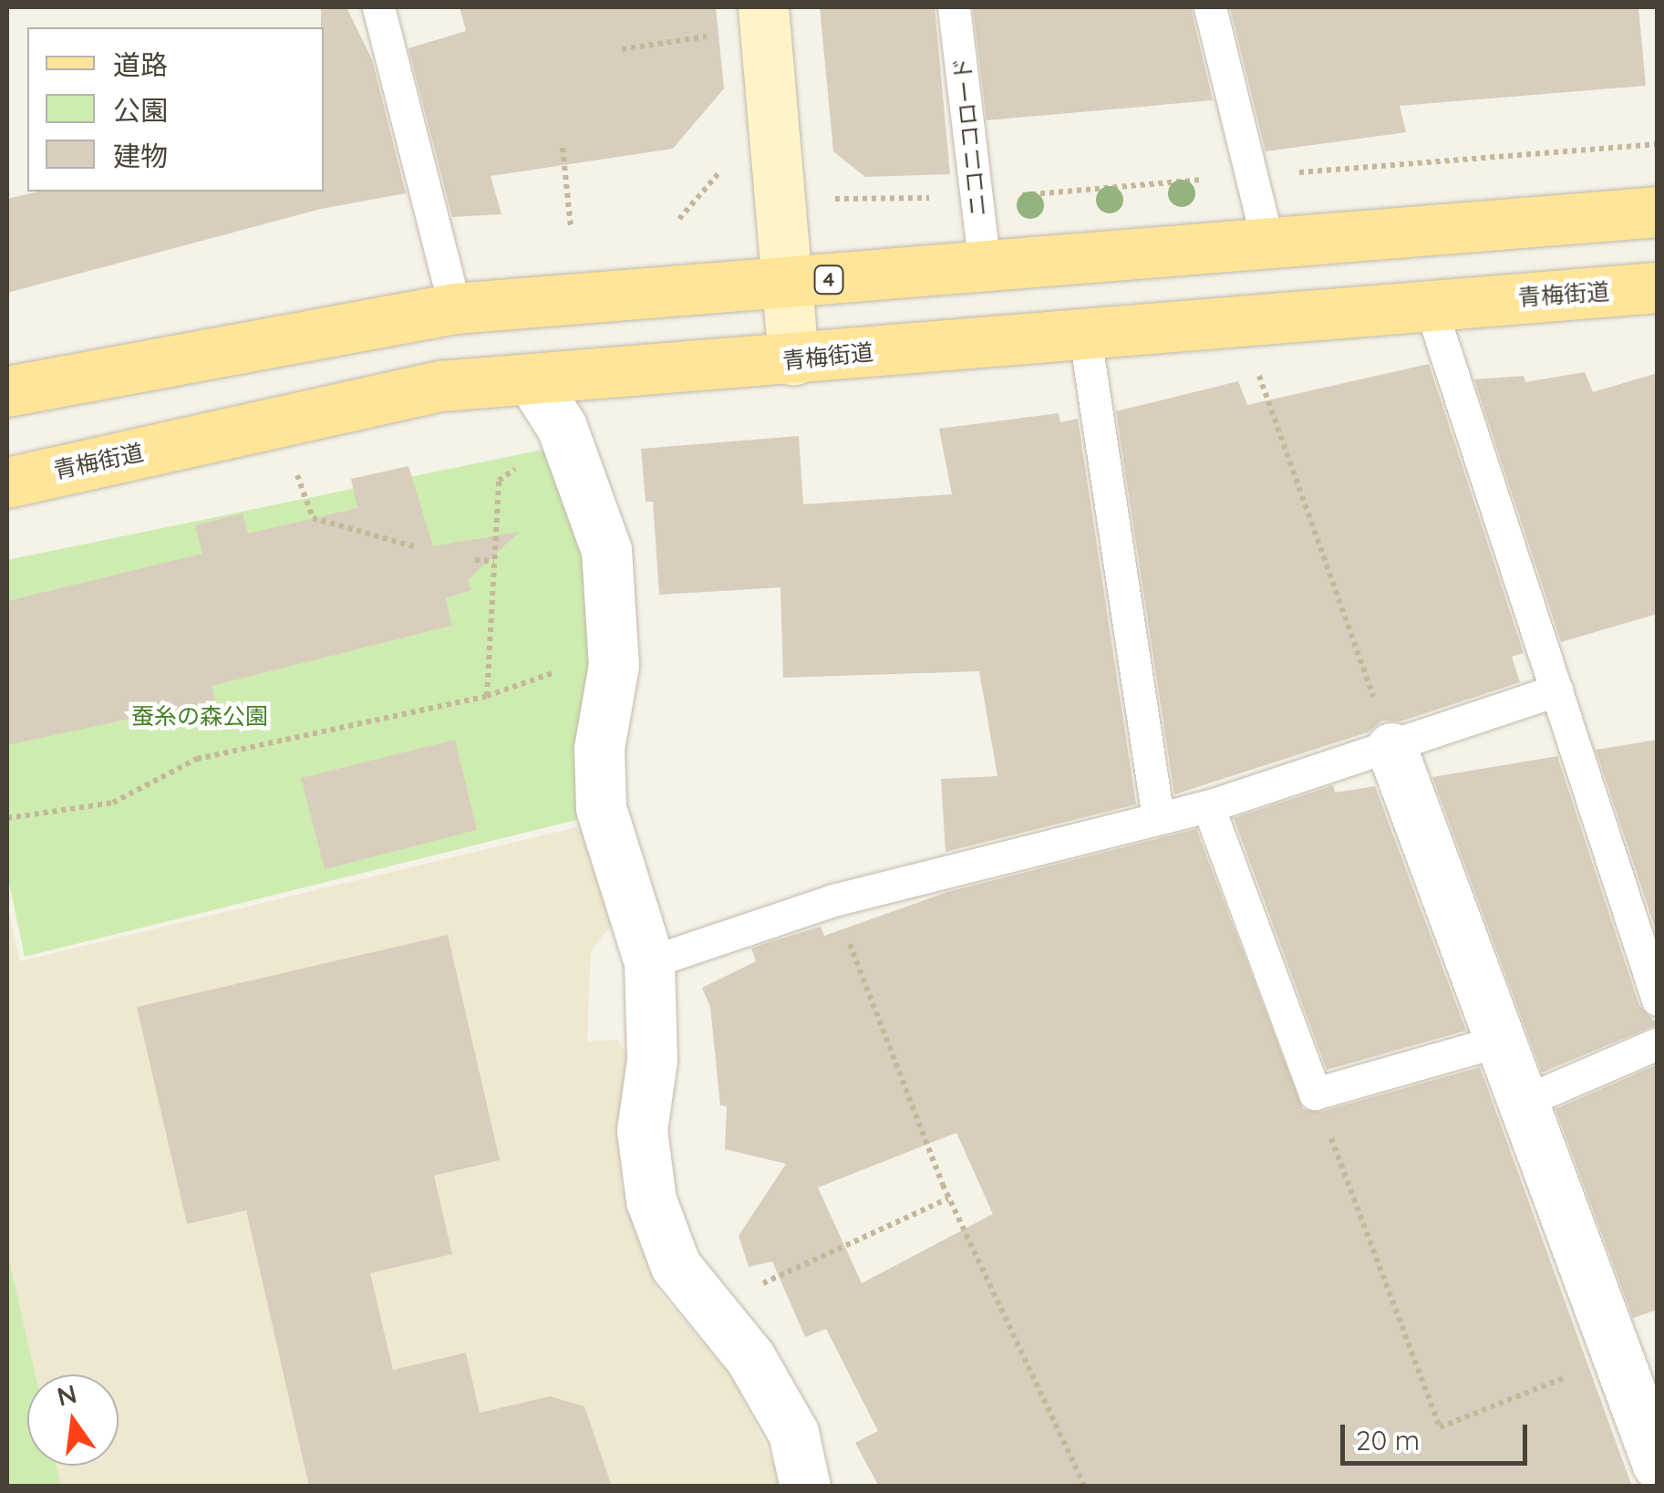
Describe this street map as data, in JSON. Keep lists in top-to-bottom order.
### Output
{
  "streets": {
    "main road": ["4", "青梅街道"],
    "lane": ["ニコニコロード"]
  },
  "crossings": [
    ["ニコニコロード", "4"]
  ],
  "parks": ["蚕糸の森公園"],
  "legend": ["道路", "公園", "建物"],
  "scale_bar": "20 m",
  "north": "top"
}
